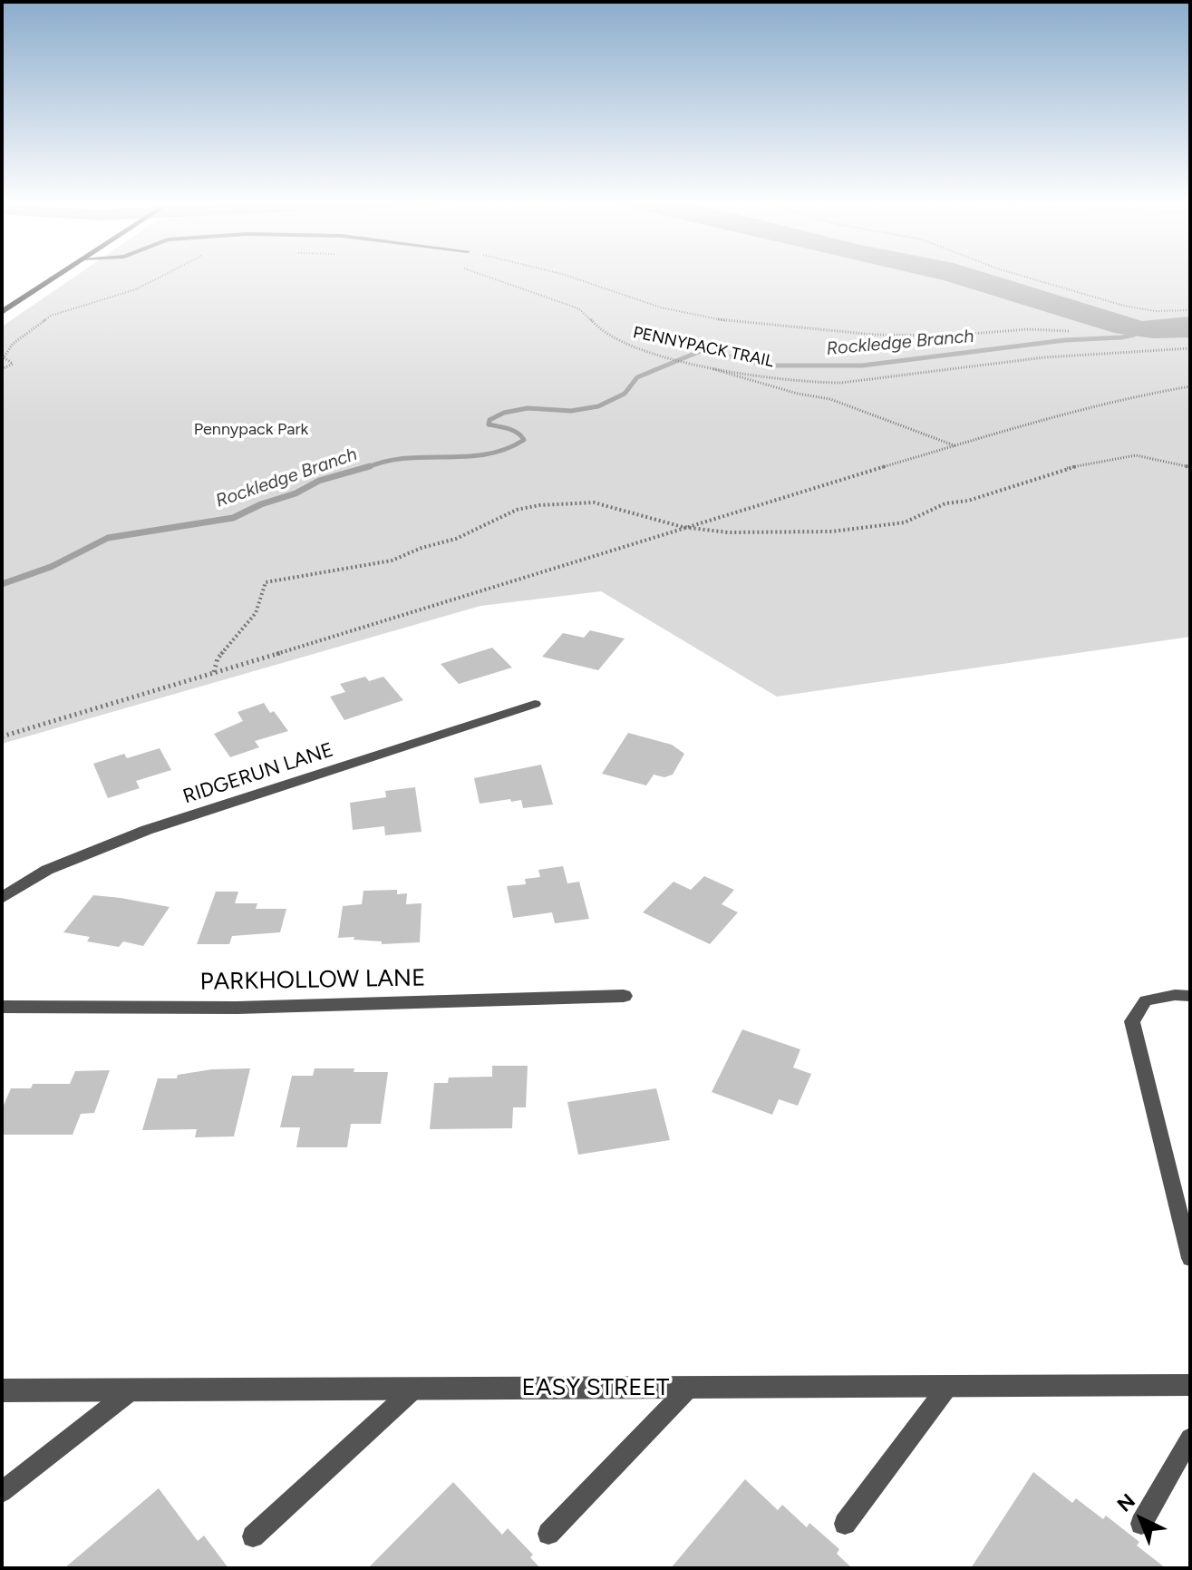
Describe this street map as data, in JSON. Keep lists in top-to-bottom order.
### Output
{
  "streets": {
    "street": ["RIDGERUN LANE", "PARKHOLLOW LANE", "EASY STREET"],
    "path": ["PENNYPACK TRAIL"]
  },
  "water": ["Rockledge Branch"],
  "parks": ["Pennypack Park"],
  "north": "top left"
}
